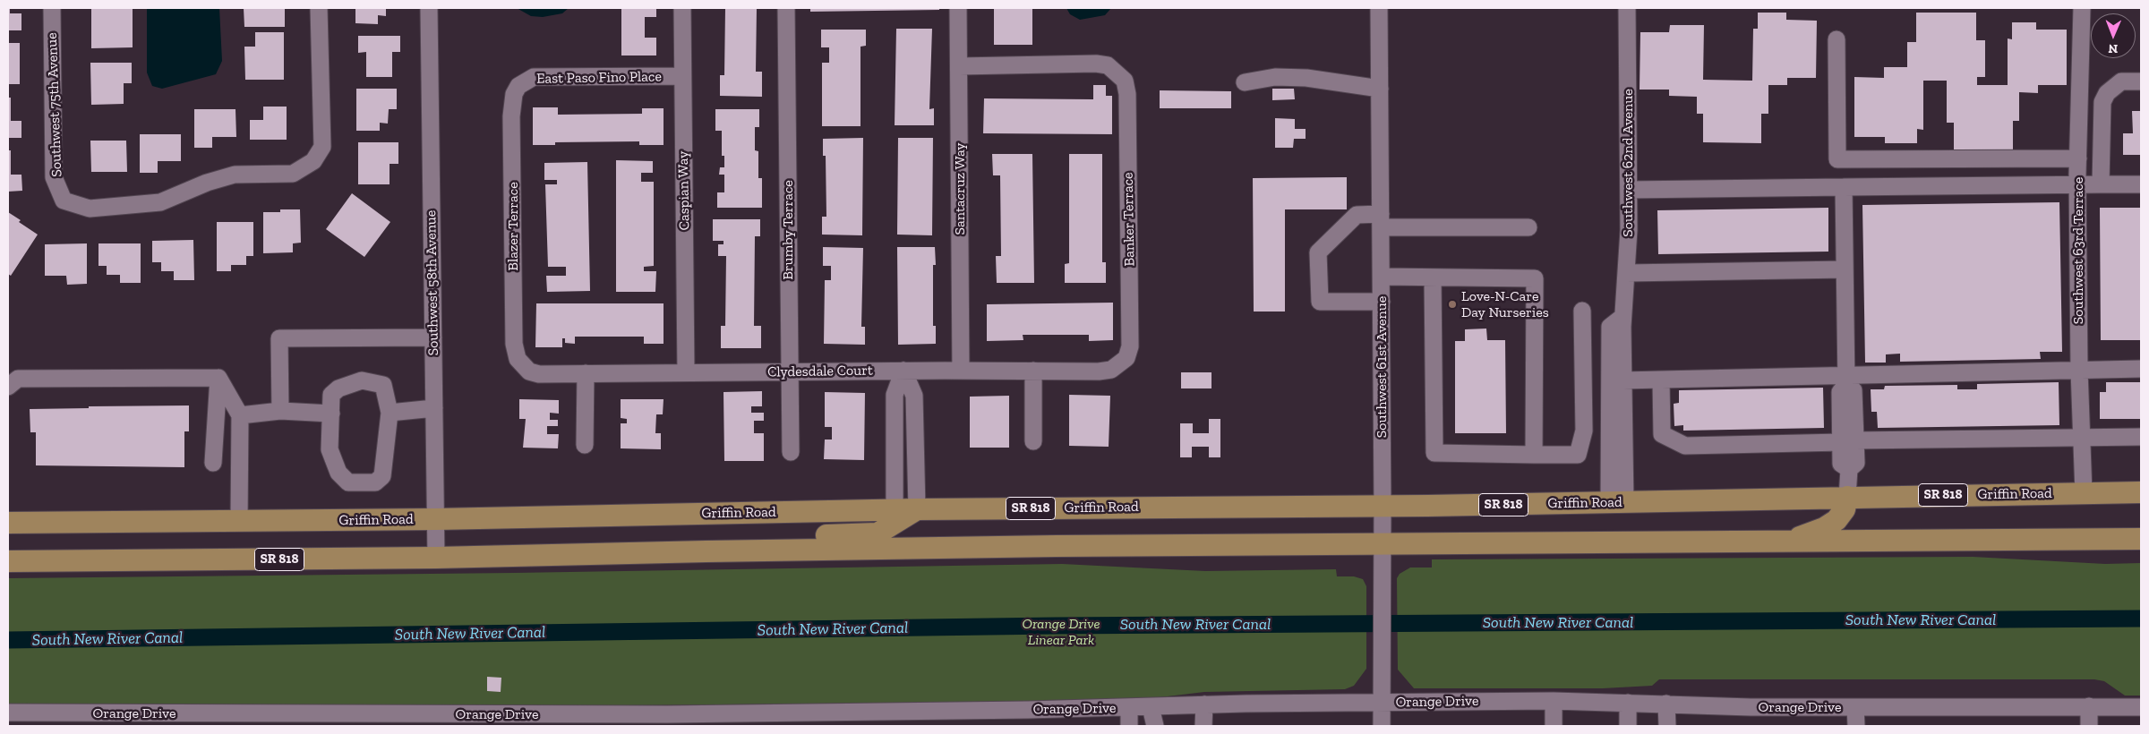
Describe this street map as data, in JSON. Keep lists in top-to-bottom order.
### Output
{
  "streets": {
    "main road": ["Griffin Road", "SR 818"],
    "street": [
      "East Paso Fino Place",
      "Southwest 75th Avenue",
      "Southwest 62nd Avenue",
      "Santacruz Way",
      "Caspian Way",
      "Banker Terrace",
      "Blazer Terrace",
      "Brumby Terrace",
      "Southwest 63rd Terrace",
      "Southwest 58th Avenue",
      "Southwest 61st Avenue",
      "Clydesdale Court",
      "Orange Drive"
    ]
  },
  "crossings": [
    ["East Paso Fino Place", "Caspian Way"],
    ["East Paso Fino Place", "Blazer Terrace"],
    ["Southwest 62nd Avenue", "Griffin Road"],
    ["Santacruz Way", "Banker Terrace"],
    ["Santacruz Way", "Clydesdale Court"],
    ["Caspian Way", "Clydesdale Court"],
    ["Banker Terrace", "Clydesdale Court"],
    ["Blazer Terrace", "Clydesdale Court"],
    ["Brumby Terrace", "Clydesdale Court"],
    ["Southwest 63rd Terrace", "Griffin Road"],
    ["Southwest 58th Avenue", "Griffin Road"],
    ["Southwest 58th Avenue", "SR 818"],
    ["Southwest 61st Avenue", "Griffin Road"],
    ["Southwest 61st Avenue", "SR 818"],
    ["Southwest 61st Avenue", "Orange Drive"]
  ],
  "water": ["South New River Canal"],
  "parks": ["Orange Drive Linear Park"],
  "places": ["Love-N-Care Day Nurseries"],
  "north": "bottom"
}
